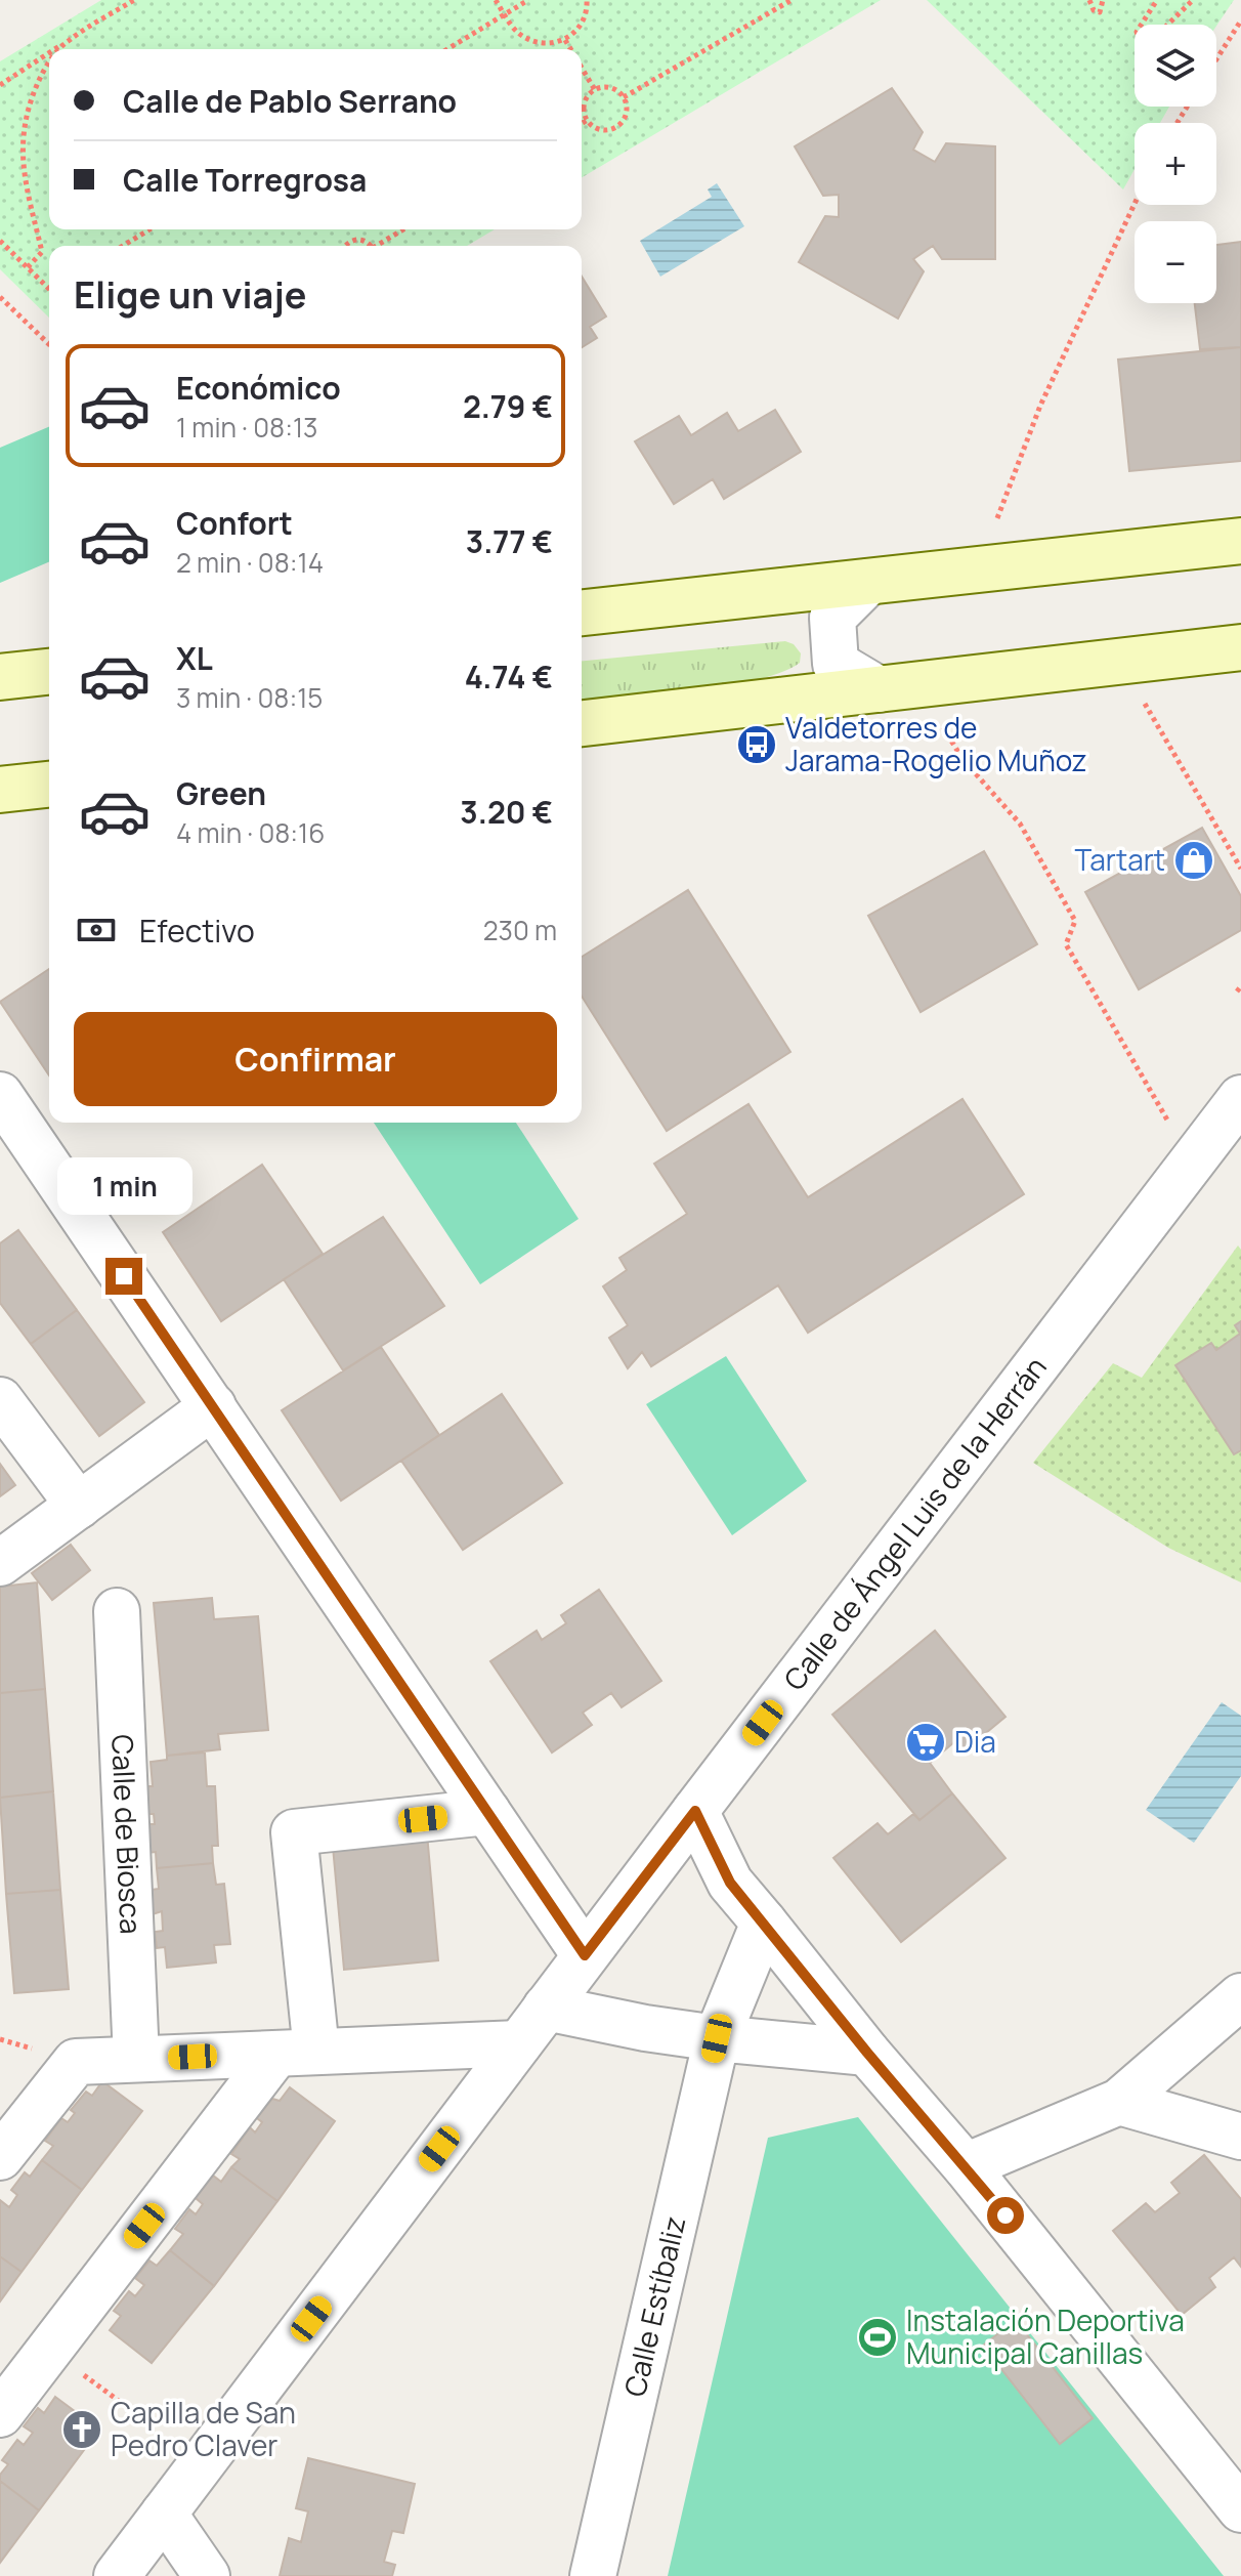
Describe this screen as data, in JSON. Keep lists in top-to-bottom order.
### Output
{
  "streets": {
    "street": ["Calle de Ángel Luis de la Herrán", "Calle de Biosca", "Calle Estíbaliz"]
  },
  "places": {
    "bus stop": ["Valdetorres de Jarama-Rogelio Muñoz"],
    "shop": ["Tartart"],
    "supermarket": ["Dia"],
    "sports": ["Instalación Deportiva Municipal Canillas"],
    "church": ["Capilla de San Pedro Claver"]
  },
  "page": {
    "map_buttons": ["+", "−"],
    "banner": ["Calle de Pablo Serrano", "Calle Torregrosa"],
    "heading": "Elige un viaje",
    "list": [
      {
        "name": "Económico",
        "note": "1 min · 08:13",
        "value": "2.79 €"
      },
      {
        "name": "Confort",
        "note": "2 min · 08:14",
        "value": "3.77 €"
      },
      {
        "name": "XL",
        "note": "3 min · 08:15",
        "value": "4.74 €"
      },
      {
        "name": "Green",
        "note": "4 min · 08:16",
        "value": "3.20 €"
      }
    ],
    "pay": ["Efectivo", "230 m"],
    "buttons": "Confirmar",
    "bubble": "1 min"
  }
}
